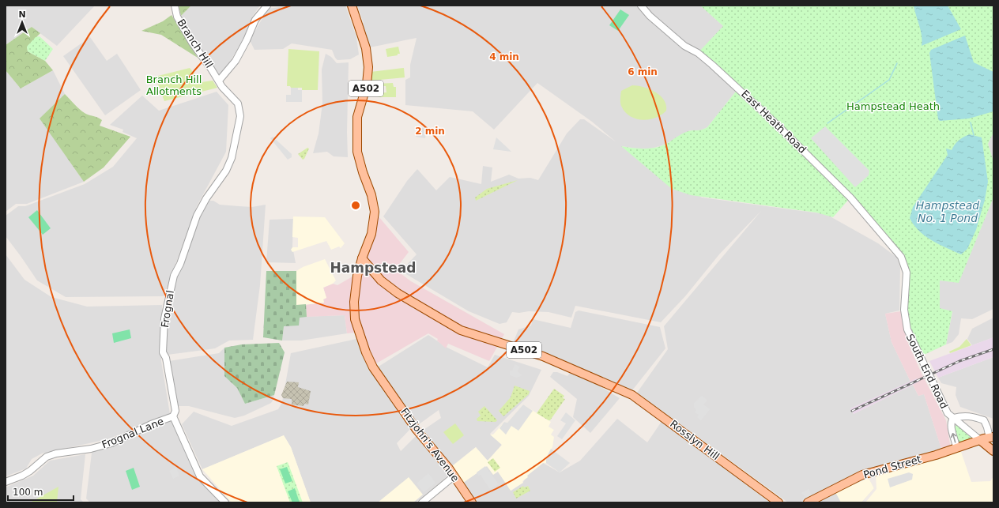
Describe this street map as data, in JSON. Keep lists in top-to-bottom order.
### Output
{
  "streets": {
    "main road": [
      "A502",
      "Rosslyn Hill",
      "Fitzjohn's Avenue",
      "Pond Street"
    ],
    "street": [
      "Branch Hill",
      "East Heath Road",
      "Frognal",
      "South End Road",
      "Frognal Lane"
    ]
  },
  "crossings": [
    ["Branch Hill", "Frognal"],
    ["A502", "Rosslyn Hill"],
    ["A502", "Fitzjohn's Avenue"],
    ["East Heath Road", "South End Road"],
    ["Frognal", "Frognal Lane"],
    ["South End Road", "Pond Street"],
    ["Rosslyn Hill", "Fitzjohn's Avenue"]
  ],
  "districts": ["Hampstead"],
  "water": ["Hampstead No. 1 Pond"],
  "parks": ["Branch Hill Allotments", "Hampstead Heath"],
  "scale_bar": "100 m",
  "north": "top",
  "rings": ["4 min", "6 min", "2 min"]
}
